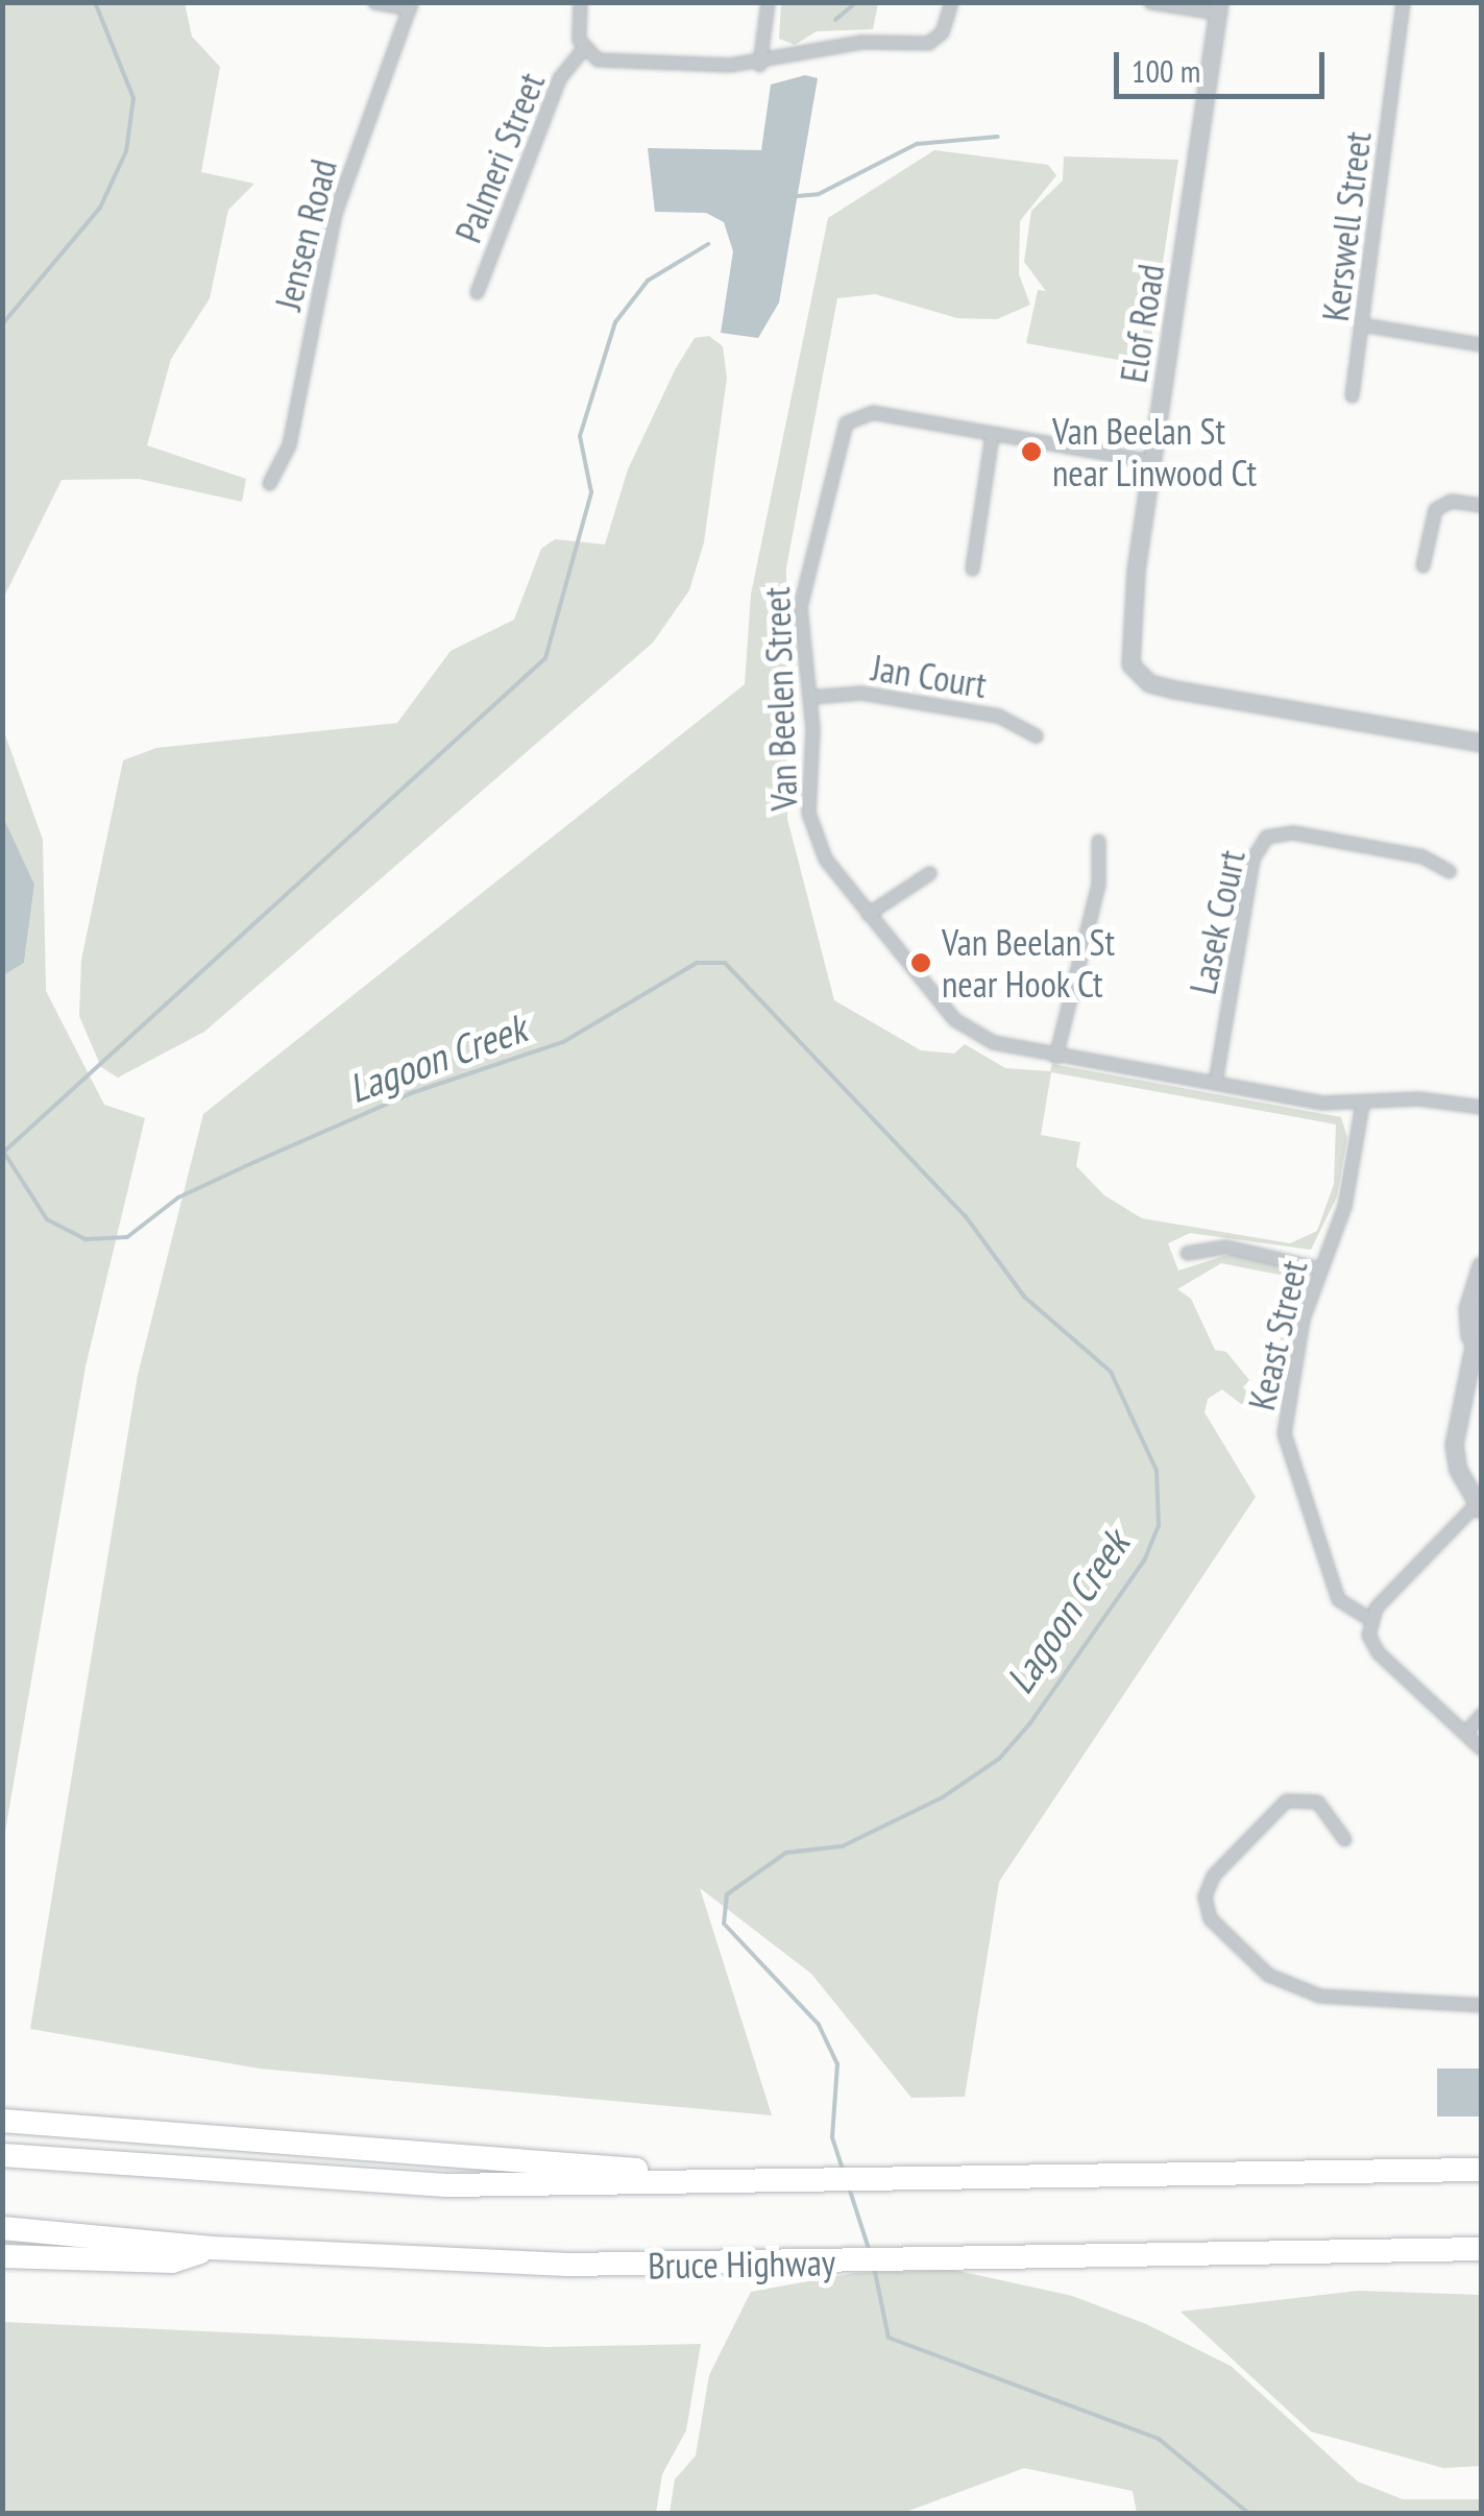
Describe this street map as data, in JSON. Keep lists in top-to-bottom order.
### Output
{
  "streets": {
    "highway": ["Bruce Highway"],
    "street": [
      "Palmeri Street",
      "Kerswell Street",
      "Jensen Road",
      "Elof Road",
      "Jan Court",
      "Van Beelen Street",
      "Lasek Court",
      "Keast Street"
    ]
  },
  "crossings": [
    ["Elof Road", "Van Beelen Street"],
    ["Jan Court", "Van Beelen Street"],
    ["Van Beelen Street", "Lasek Court"],
    ["Van Beelen Street", "Keast Street"]
  ],
  "water": ["Lagoon Creek"],
  "places": ["Van Beelan St near Linwood Ct", "Van Beelan St near Hook Ct"],
  "scale_bar": "100 m"
}
